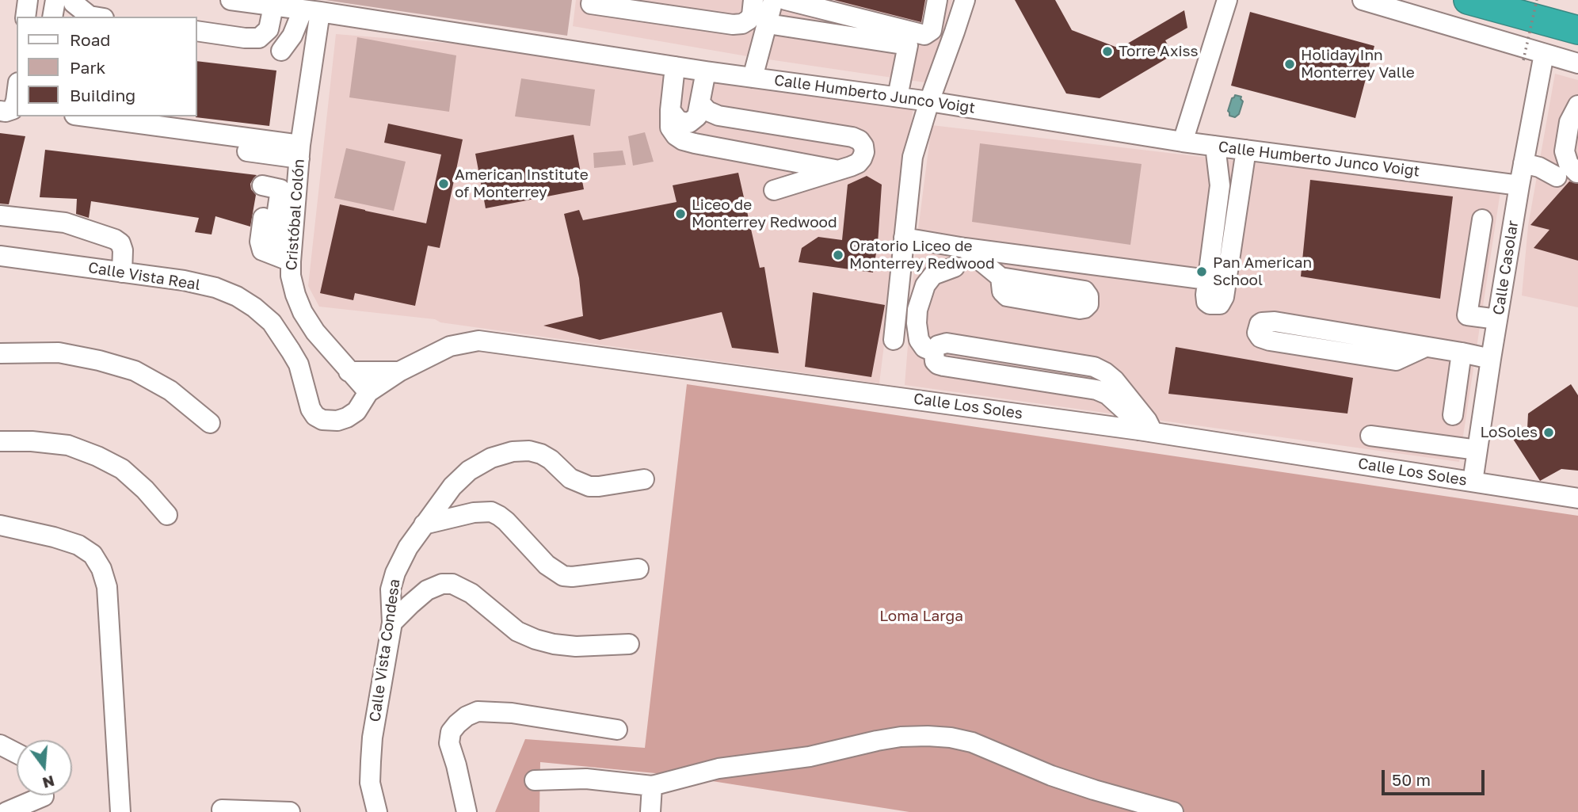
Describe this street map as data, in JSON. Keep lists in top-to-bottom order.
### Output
{
  "streets": {
    "street": [
      "Calle Humberto Junco Voigt",
      "Cristóbal Colón",
      "Calle Casolar",
      "Calle Vista Real",
      "Calle Los Soles",
      "Calle Vista Condesa"
    ]
  },
  "crossings": [
    ["Calle Humberto Junco Voigt", "Cristóbal Colón"],
    ["Calle Humberto Junco Voigt", "Calle Casolar"],
    ["Cristóbal Colón", "Calle Vista Real"],
    ["Cristóbal Colón", "Calle Los Soles"],
    ["Calle Casolar", "Calle Los Soles"],
    ["Calle Vista Real", "Calle Los Soles"]
  ],
  "parks": ["Loma Larga"],
  "places": [
    "Torre Axiss",
    "Holiday Inn Monterrey Valle",
    "American Institute of Monterrey",
    "Liceo de Monterrey Redwood",
    "Oratorio Liceo de Monterrey Redwood",
    "Pan American School",
    "LoSoles"
  ],
  "legend": ["Road", "Park", "Building"],
  "scale_bar": "50 m",
  "north": "bottom"
}
